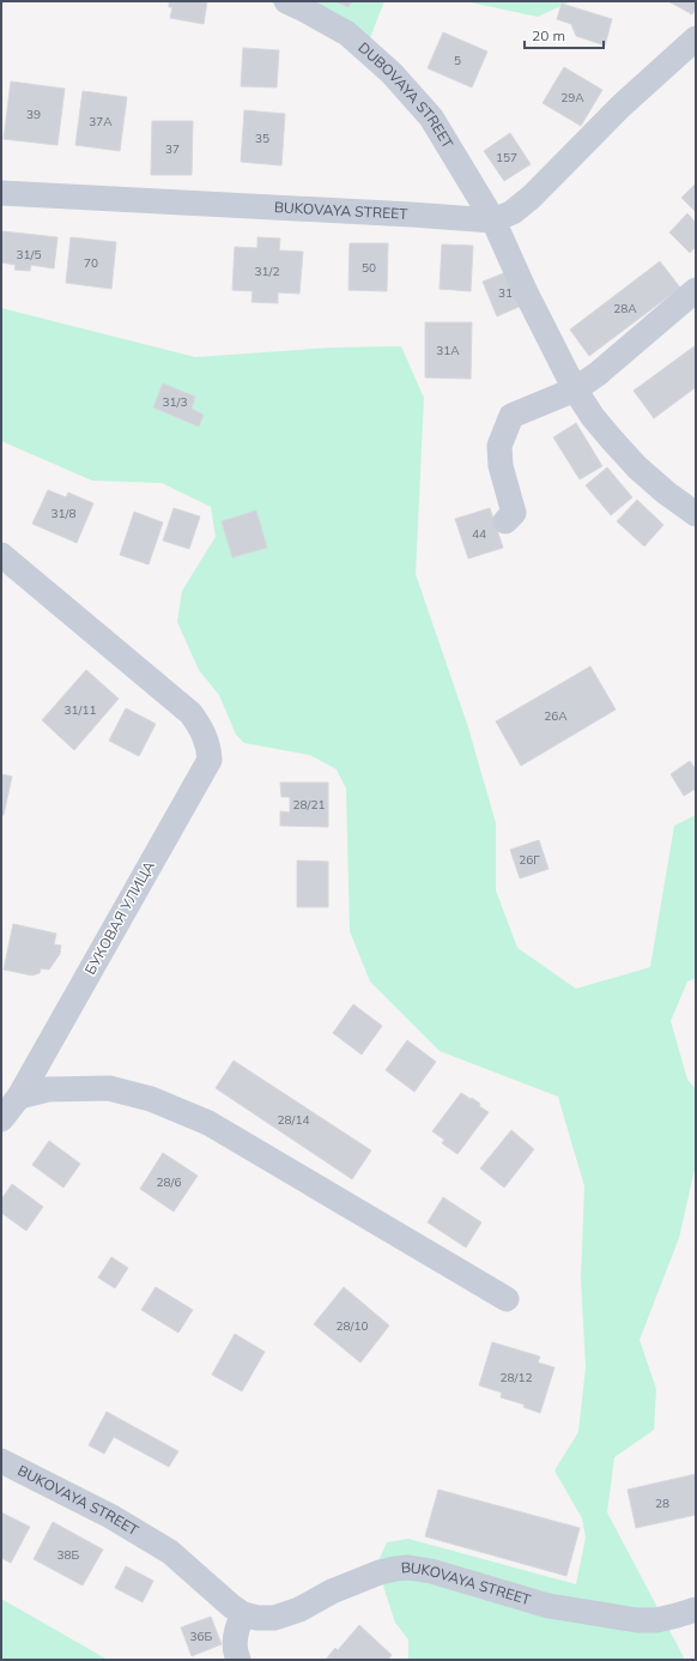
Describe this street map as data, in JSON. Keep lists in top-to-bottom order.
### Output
{
  "streets": {
    "street": ["DUBOVAYA STREET", "BUKOVAYA STREET", "БУКОВАЯ УЛИЦА"]
  },
  "crossings": [
    ["DUBOVAYA STREET", "BUKOVAYA STREET"]
  ],
  "house_numbers": [
    "5",
    "29А",
    "39",
    "37А",
    "35",
    "37",
    "157",
    "31/5",
    "70",
    "50",
    "31/2",
    "31",
    "28А",
    "31А",
    "31/3",
    "31/8",
    "44",
    "31/11",
    "26А",
    "28/21",
    "26Г",
    "28/14",
    "28/6",
    "28/10",
    "28/12",
    "28",
    "38Б",
    "36Б"
  ],
  "scale_bar": "20 m"
}
